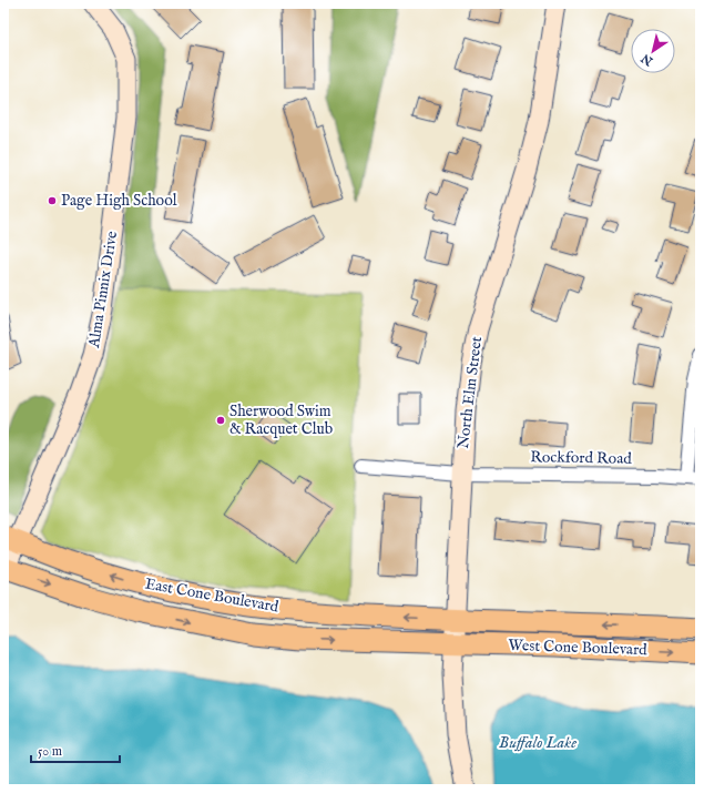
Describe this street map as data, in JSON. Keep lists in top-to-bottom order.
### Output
{
  "streets": {
    "main road": [
      "Alma Pinnix Drive",
      "North Elm Street",
      "East Cone Boulevard",
      "West Cone Boulevard"
    ],
    "street": ["Rockford Road"]
  },
  "crossings": [
    ["Alma Pinnix Drive", "East Cone Boulevard"],
    ["North Elm Street", "Rockford Road"],
    ["North Elm Street", "East Cone Boulevard"],
    ["North Elm Street", "West Cone Boulevard"],
    ["East Cone Boulevard", "West Cone Boulevard"]
  ],
  "water": ["Buffalo Lake"],
  "places": ["Page High School", "Sherwood Swim & Racquet Club"],
  "scale_bar": "50 m",
  "north": "bottom left"
}
